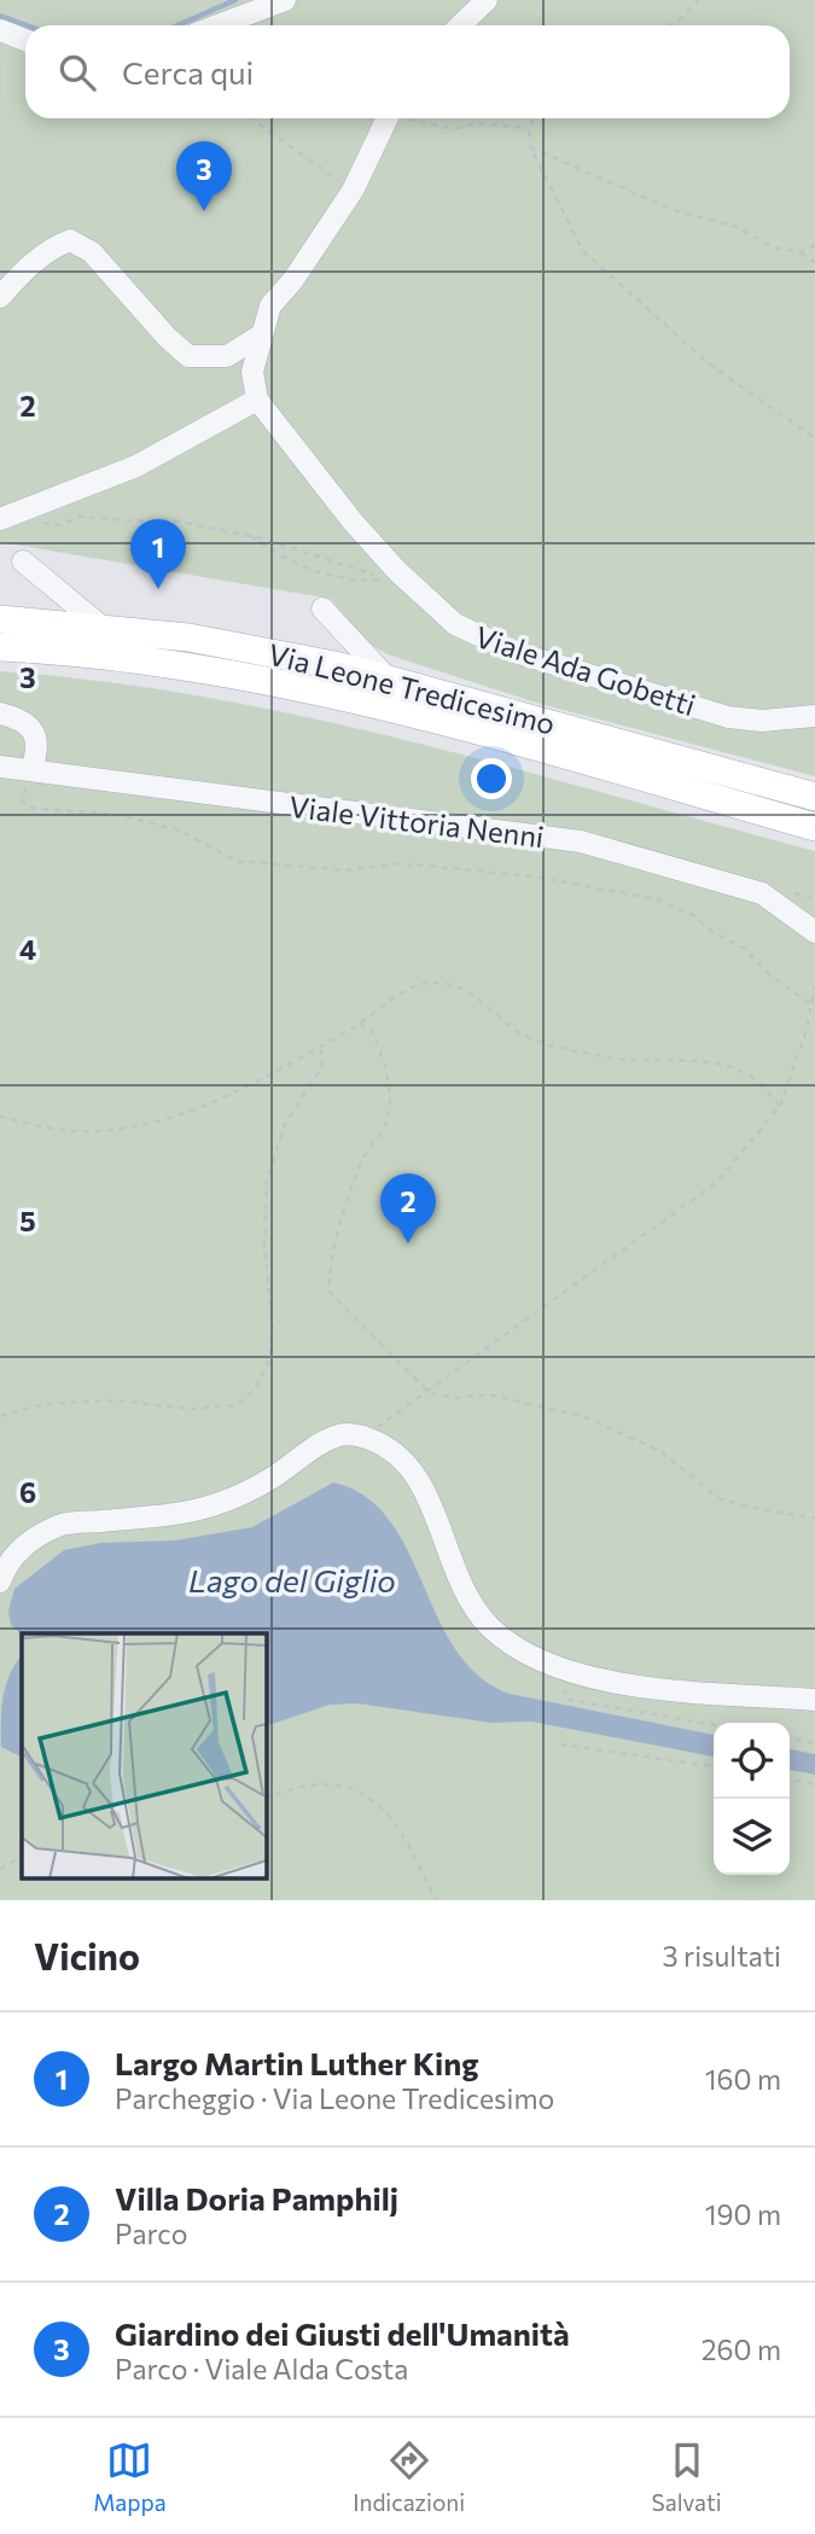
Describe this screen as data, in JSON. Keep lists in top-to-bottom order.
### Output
{
  "streets": {
    "main road": ["Via Leone Tredicesimo"],
    "street": ["Viale Ada Gobetti", "Viale Vittoria Nenni"]
  },
  "water": ["Lago del Giglio"],
  "page": {
    "search": "Cerca qui",
    "pins": ["3", "1", "2"],
    "heading": ["Vicino", "3 risultati"],
    "list": [
      {
        "mark": "1",
        "name": "Largo Martin Luther King",
        "note": "Parcheggio · Via Leone Tredicesimo",
        "value": "160 m"
      },
      {
        "mark": "2",
        "name": "Villa Doria Pamphilj",
        "note": "Parco",
        "value": "190 m"
      },
      {
        "mark": "3",
        "name": "Giardino dei Giusti dell'Umanità",
        "note": "Parco · Viale Alda Costa",
        "value": "260 m"
      }
    ],
    "nav": ["Mappa", "Indicazioni", "Salvati"]
  },
  "grid": {
    "rows": [
      "2",
      "3",
      "4",
      "5",
      "6"
    ]
  }
}
